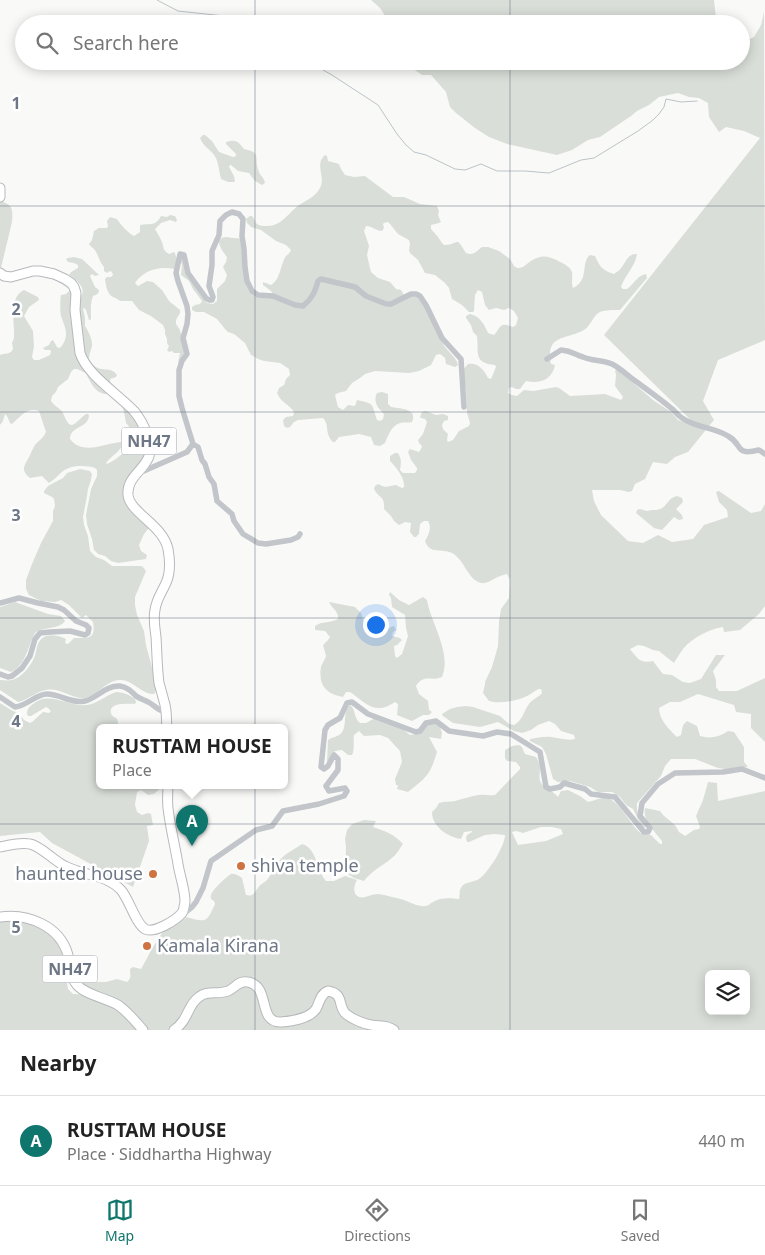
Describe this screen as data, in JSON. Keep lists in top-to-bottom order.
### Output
{
  "streets": {
    "highway": ["NH47"]
  },
  "places": ["shiva temple", "haunted house", "Kamala Kirana"],
  "page": {
    "search": "Search here",
    "popup": ["RUSTTAM HOUSE", "Place"],
    "pins": "A",
    "heading": "Nearby",
    "list": [
      {
        "mark": "A",
        "name": "RUSTTAM HOUSE",
        "note": "Place · Siddhartha Highway",
        "value": "440 m"
      }
    ],
    "nav": ["Map", "Directions", "Saved"]
  },
  "grid": {
    "rows": [
      "1",
      "2",
      "3",
      "4",
      "5"
    ]
  }
}
